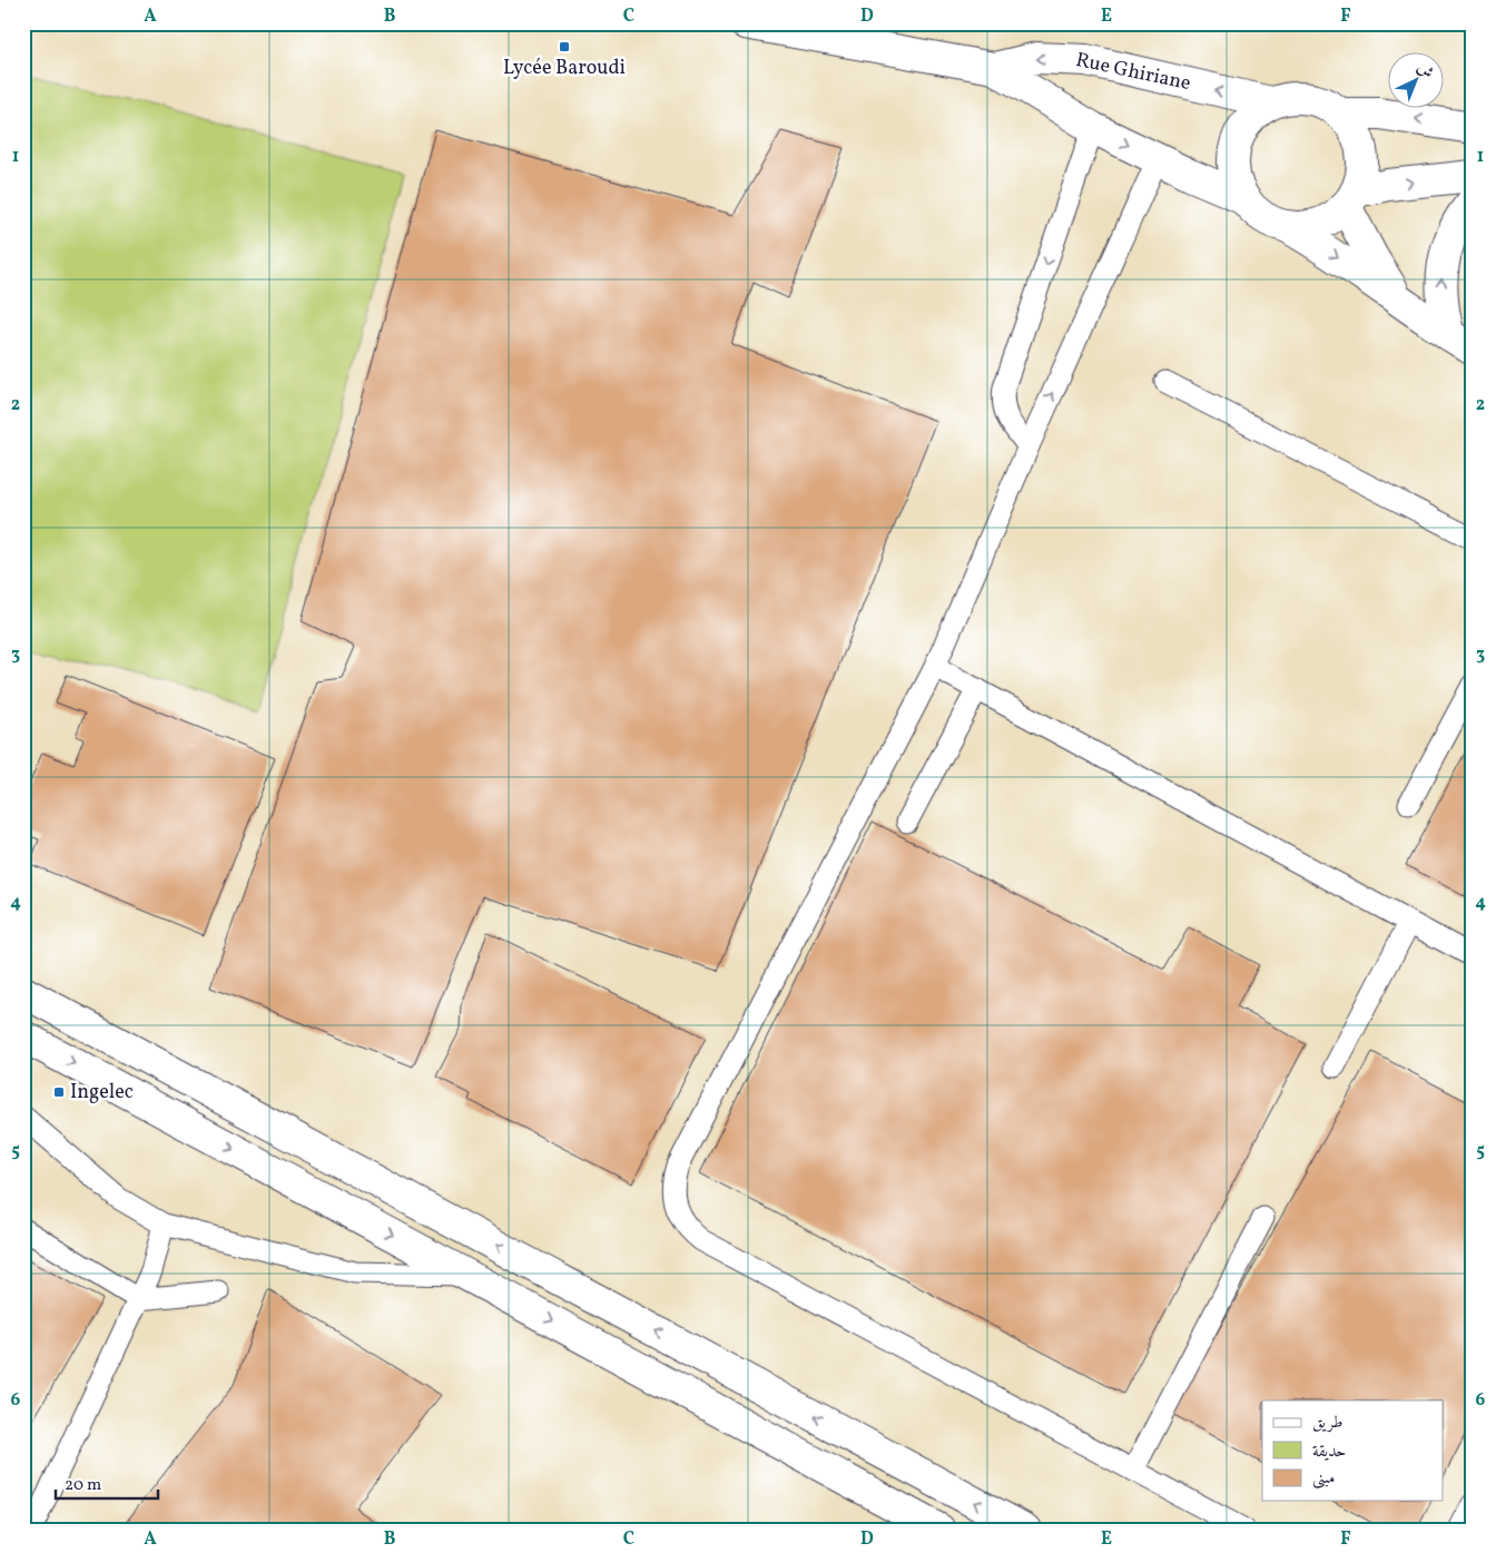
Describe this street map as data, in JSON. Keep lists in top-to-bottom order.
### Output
{
  "streets": {
    "main road": ["Rue Ghiriane"]
  },
  "places": {
    "transit": ["Lycée Baroudi", "Ingelec"]
  },
  "legend": ["طريق", "حديقة", "مبنى"],
  "scale_bar": "20 m",
  "north": "top right",
  "grid": {
    "columns": [
      "A",
      "B",
      "C",
      "D",
      "E",
      "F"
    ],
    "rows": [
      "1",
      "2",
      "3",
      "4",
      "5",
      "6"
    ]
  }
}
